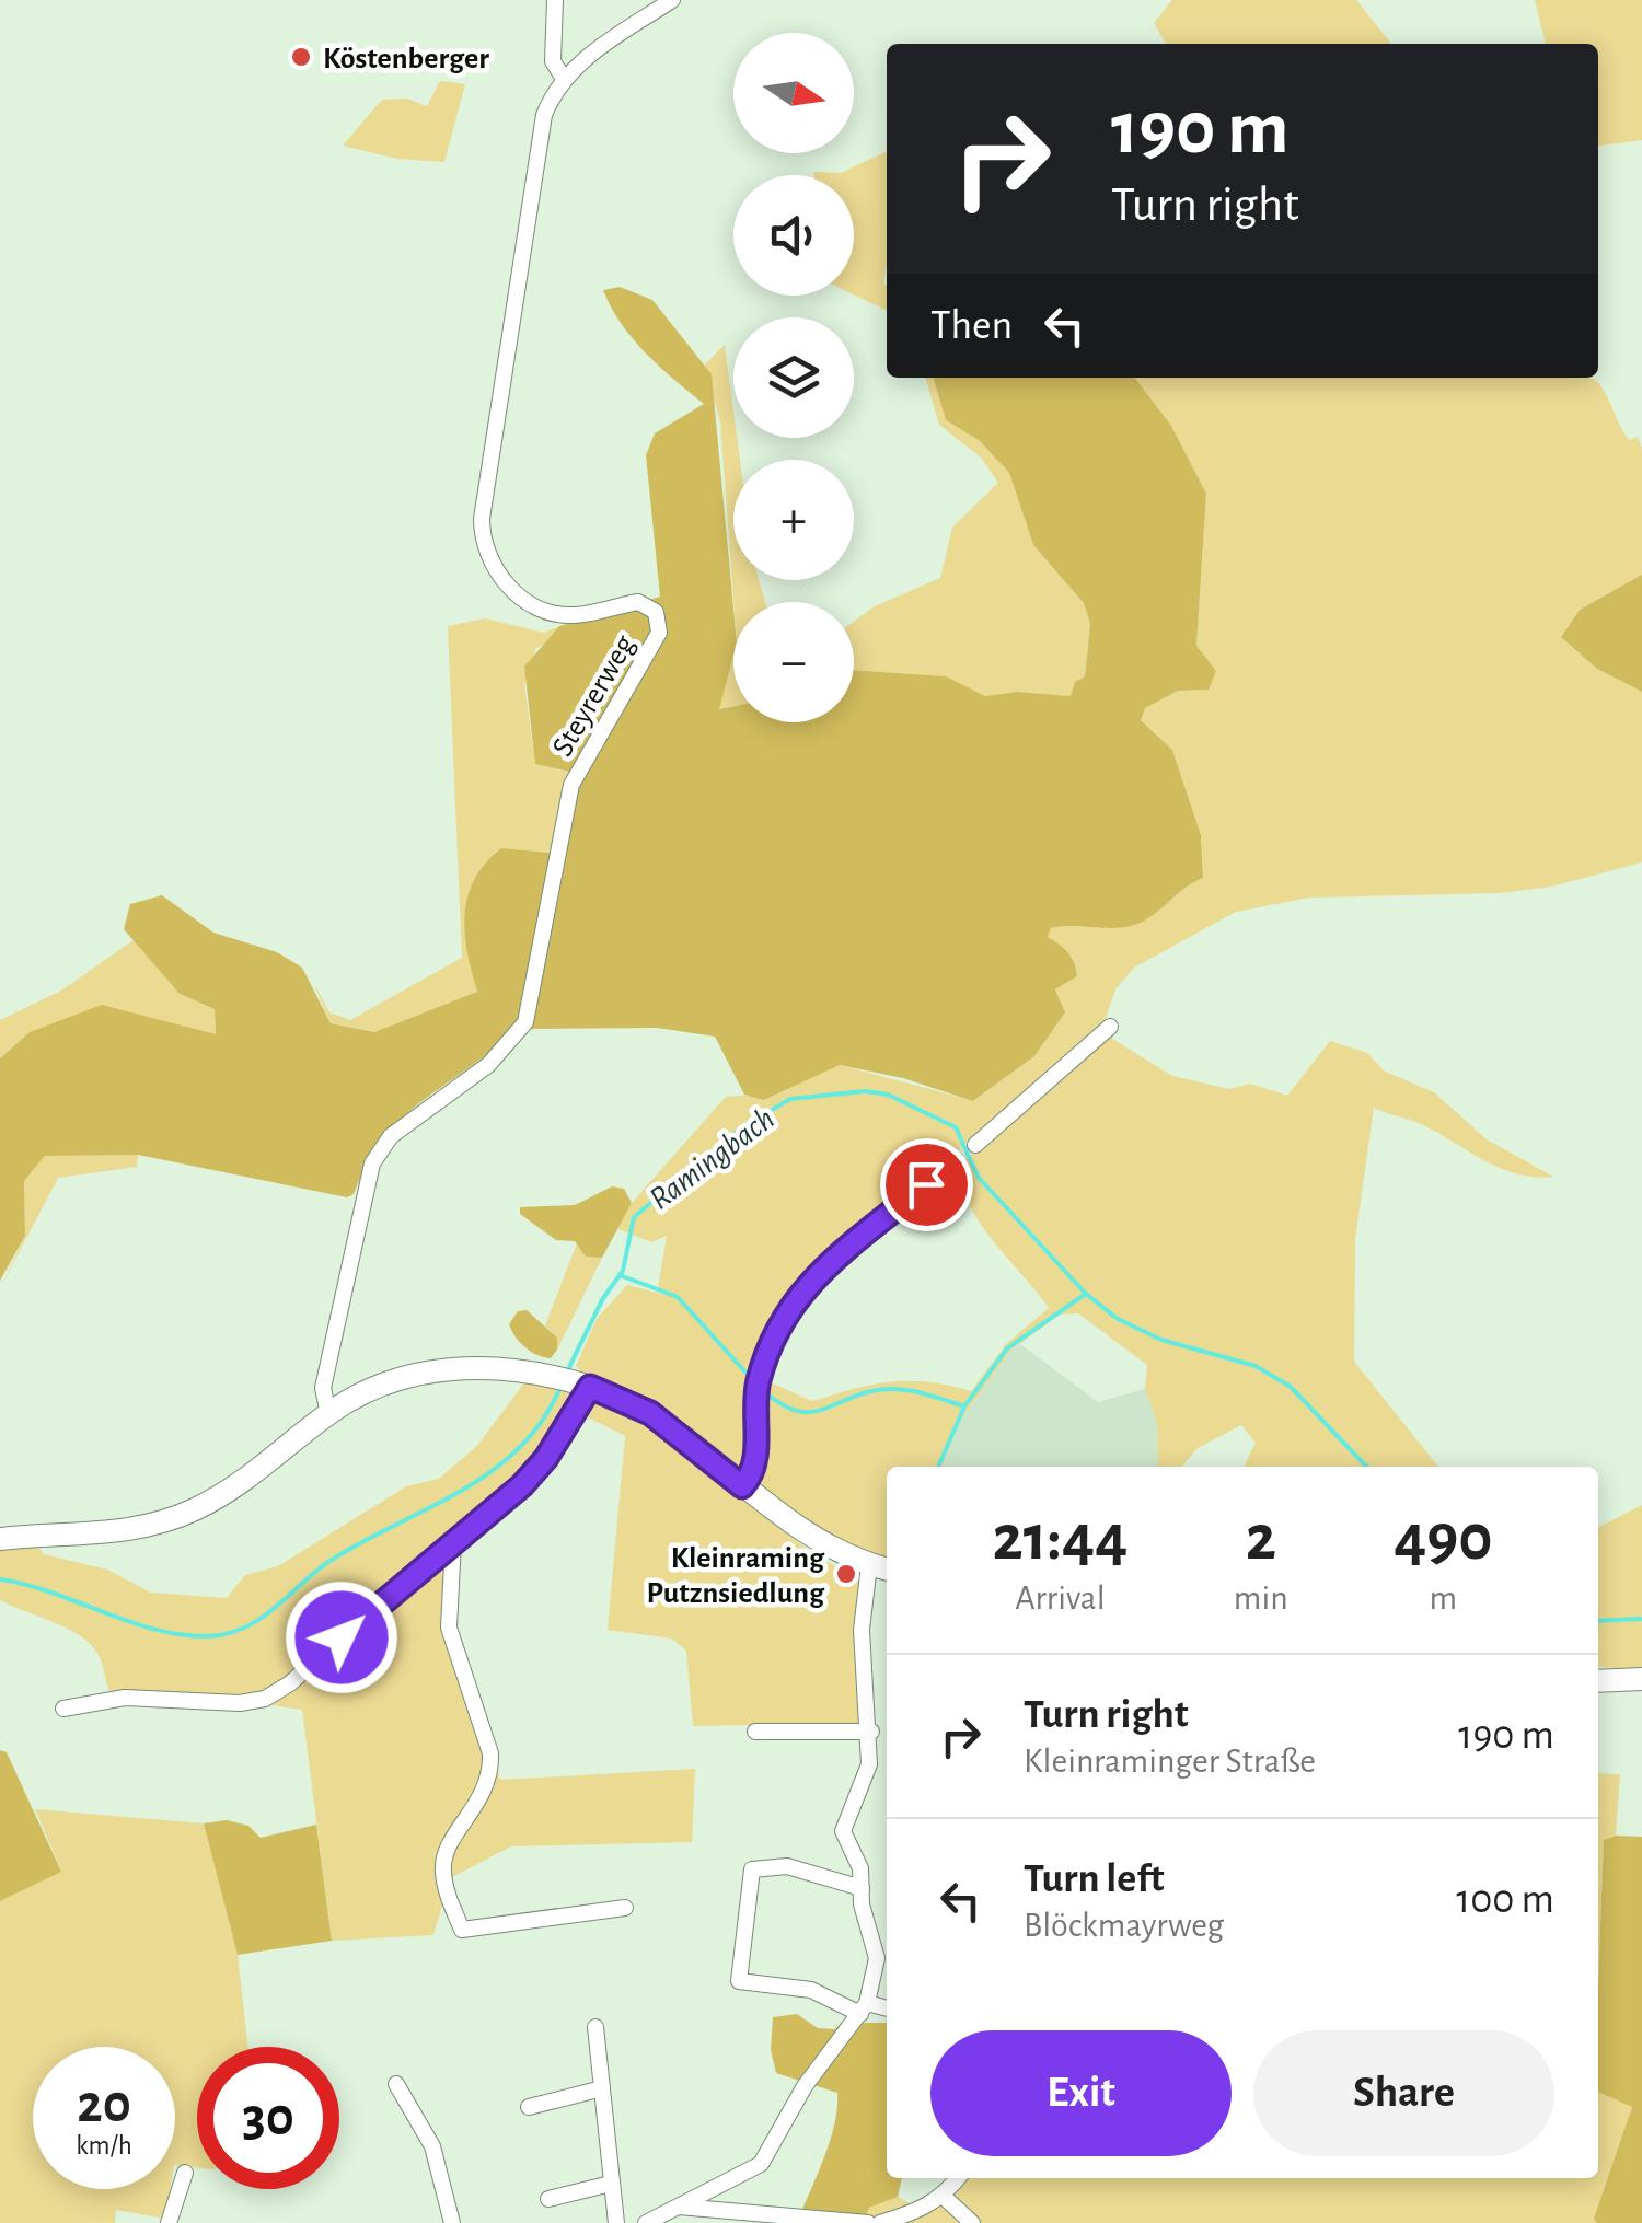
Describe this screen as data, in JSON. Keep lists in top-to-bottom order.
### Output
{
  "streets": {
    "street": ["Steyrerweg"]
  },
  "water": ["Ramingbach"],
  "places": ["Köstenberger", "Kleinraming Putznsiedlung"],
  "north": "right",
  "page": {
    "map_buttons": ["+", "−"],
    "turn": ["190 m", "Turn right"],
    "then": "Then",
    "eta": [
      "21:44",
      "Arrival",
      "2",
      "min",
      "490",
      "m"
    ],
    "list": [
      {
        "name": "Turn right",
        "note": "Kleinraminger Straße",
        "value": "190 m"
      },
      {
        "name": "Turn left",
        "note": "Blöckmayrweg",
        "value": "100 m"
      }
    ],
    "buttons": ["Exit", "Share"],
    "speed": "20 km/h",
    "limit": "30"
  }
}
